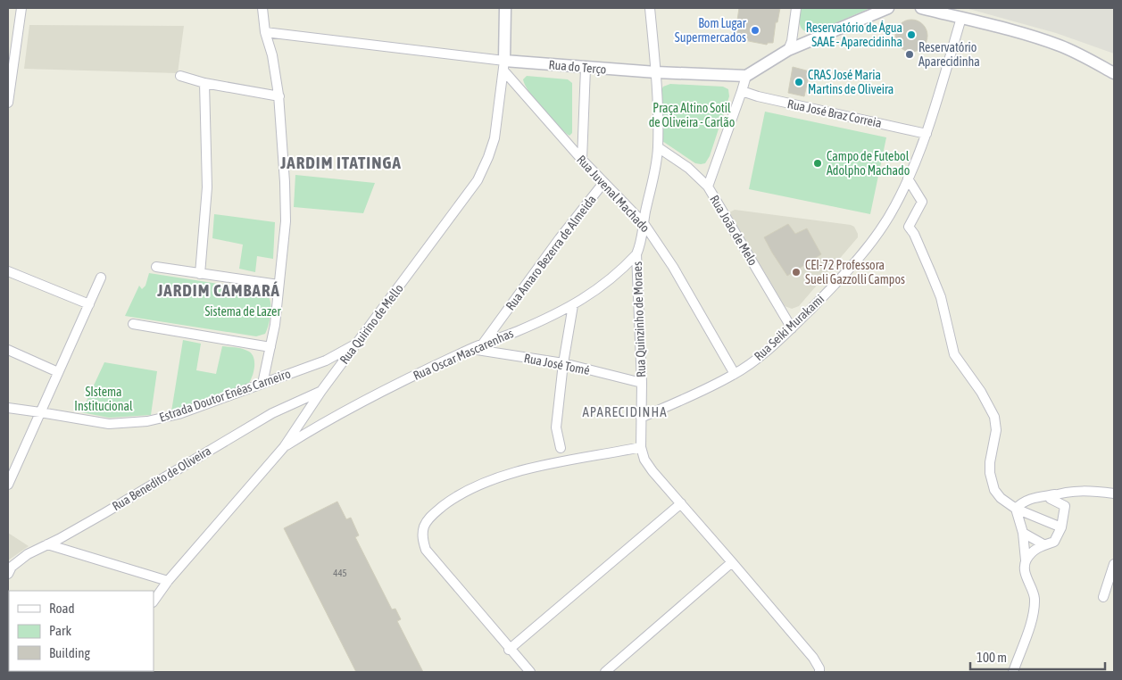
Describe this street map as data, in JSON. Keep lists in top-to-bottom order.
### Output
{
  "streets": {
    "street": [
      "Rua do Terço",
      "Rua José Braz Correia",
      "Rua Juvenal Machado",
      "Rua João de Melo",
      "Rua Amaro Bezerra de Almeida",
      "Rua Quinzinho de Moraes",
      "Rua Quirino de Mello",
      "Rua Seiki Murakami",
      "Rua Oscar Mascarenhas",
      "Rua José Tomé",
      "Estrada Doutor Enéas Carneiro",
      "Rua Benedito de Oliveira"
    ]
  },
  "crossings": [
    ["Rua do Terço", "Rua Juvenal Machado"],
    ["Rua do Terço", "Rua Quinzinho de Moraes"],
    ["Rua do Terço", "Rua Quirino de Mello"],
    ["Rua José Braz Correia", "Rua Seiki Murakami"],
    ["Rua Juvenal Machado", "Rua Amaro Bezerra de Almeida"],
    ["Rua Juvenal Machado", "Rua Quinzinho de Moraes"],
    ["Rua Juvenal Machado", "Rua Quirino de Mello"],
    ["Rua Juvenal Machado", "Rua Seiki Murakami"],
    ["Rua João de Melo", "Rua Quinzinho de Moraes"],
    ["Rua João de Melo", "Rua Seiki Murakami"],
    ["Rua Amaro Bezerra de Almeida", "Rua Oscar Mascarenhas"],
    ["Rua Quinzinho de Moraes", "Rua Seiki Murakami"],
    ["Rua Quinzinho de Moraes", "Rua Oscar Mascarenhas"],
    ["Rua Quinzinho de Moraes", "Rua José Tomé"],
    ["Rua Quirino de Mello", "Rua Oscar Mascarenhas"],
    ["Rua Quirino de Mello", "Estrada Doutor Enéas Carneiro"],
    ["Rua Quirino de Mello", "Rua Benedito de Oliveira"],
    ["Rua Oscar Mascarenhas", "Rua José Tomé"]
  ],
  "districts": ["JARDIM ITATINGA", "JARDIM CAMBARÁ", "APARECIDINHA"],
  "parks": ["Praça Altino Sotil de Oliveira - Carlão", "Sistema de Lazer", "SIstema Institucional"],
  "places": [
    "Bom Lugar Supermercados",
    "Reservatório de Água SAAE - Aparecidinha",
    "Reservatório Aparecidinha",
    "CRAS José Maria Martins de Oliveira",
    "Campo de Futebol Adolpho Machado",
    "CEI-72 Professora Sueli Gazzolli Campos"
  ],
  "house_numbers": ["445"],
  "legend": ["Road", "Park", "Building"],
  "scale_bar": "100 m"
}
